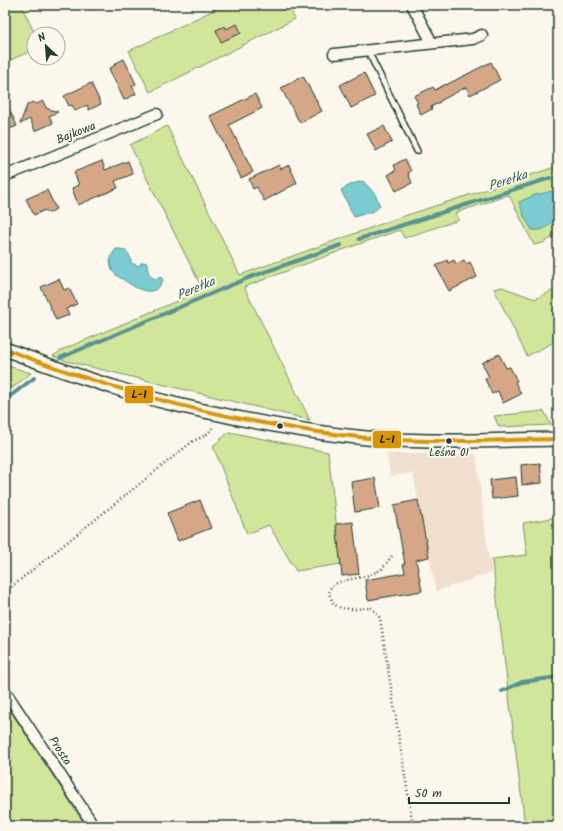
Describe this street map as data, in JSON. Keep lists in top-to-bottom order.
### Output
{
  "streets": {
    "street": ["Bajkowa", "Prosta"]
  },
  "water": ["Perełka"],
  "places": ["Leśna 01"],
  "lines": ["transit line L-1"],
  "scale_bar": "50 m",
  "north": "top left"
}
